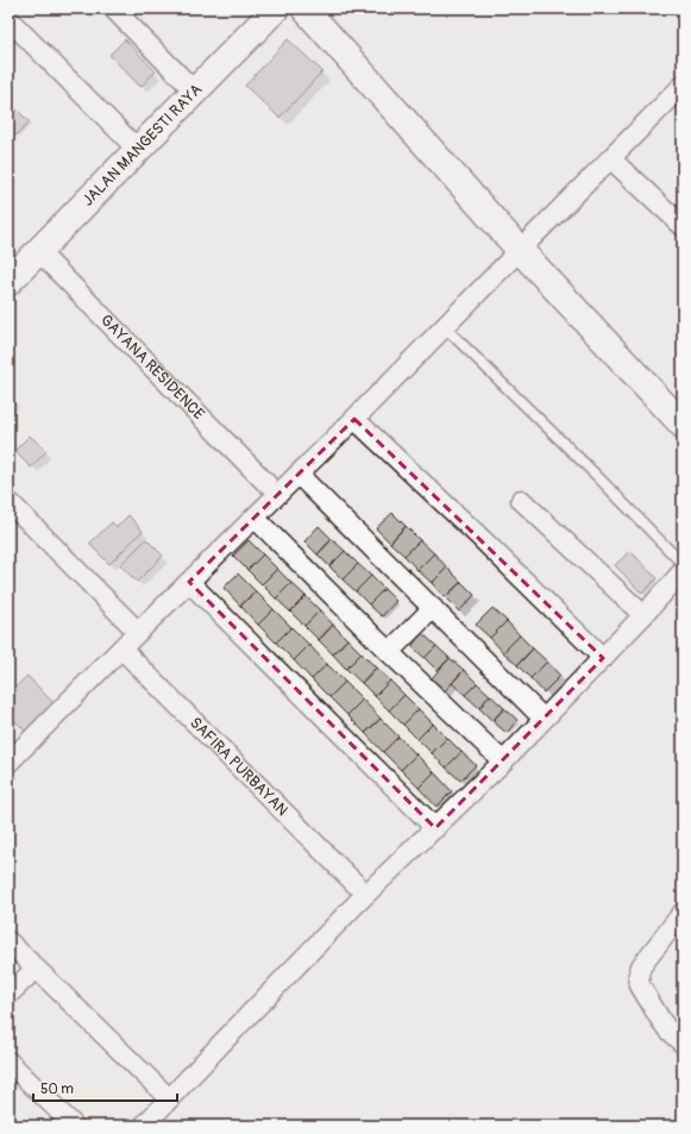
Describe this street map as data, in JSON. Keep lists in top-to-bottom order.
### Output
{
  "streets": {
    "street": ["JALAN MANGESTI RAYA", "GAYANA RESIDENCE", "SAFIRA PURBAYAN"]
  },
  "crossings": [
    ["JALAN MANGESTI RAYA", "GAYANA RESIDENCE"]
  ],
  "scale_bar": "50 m"
}
